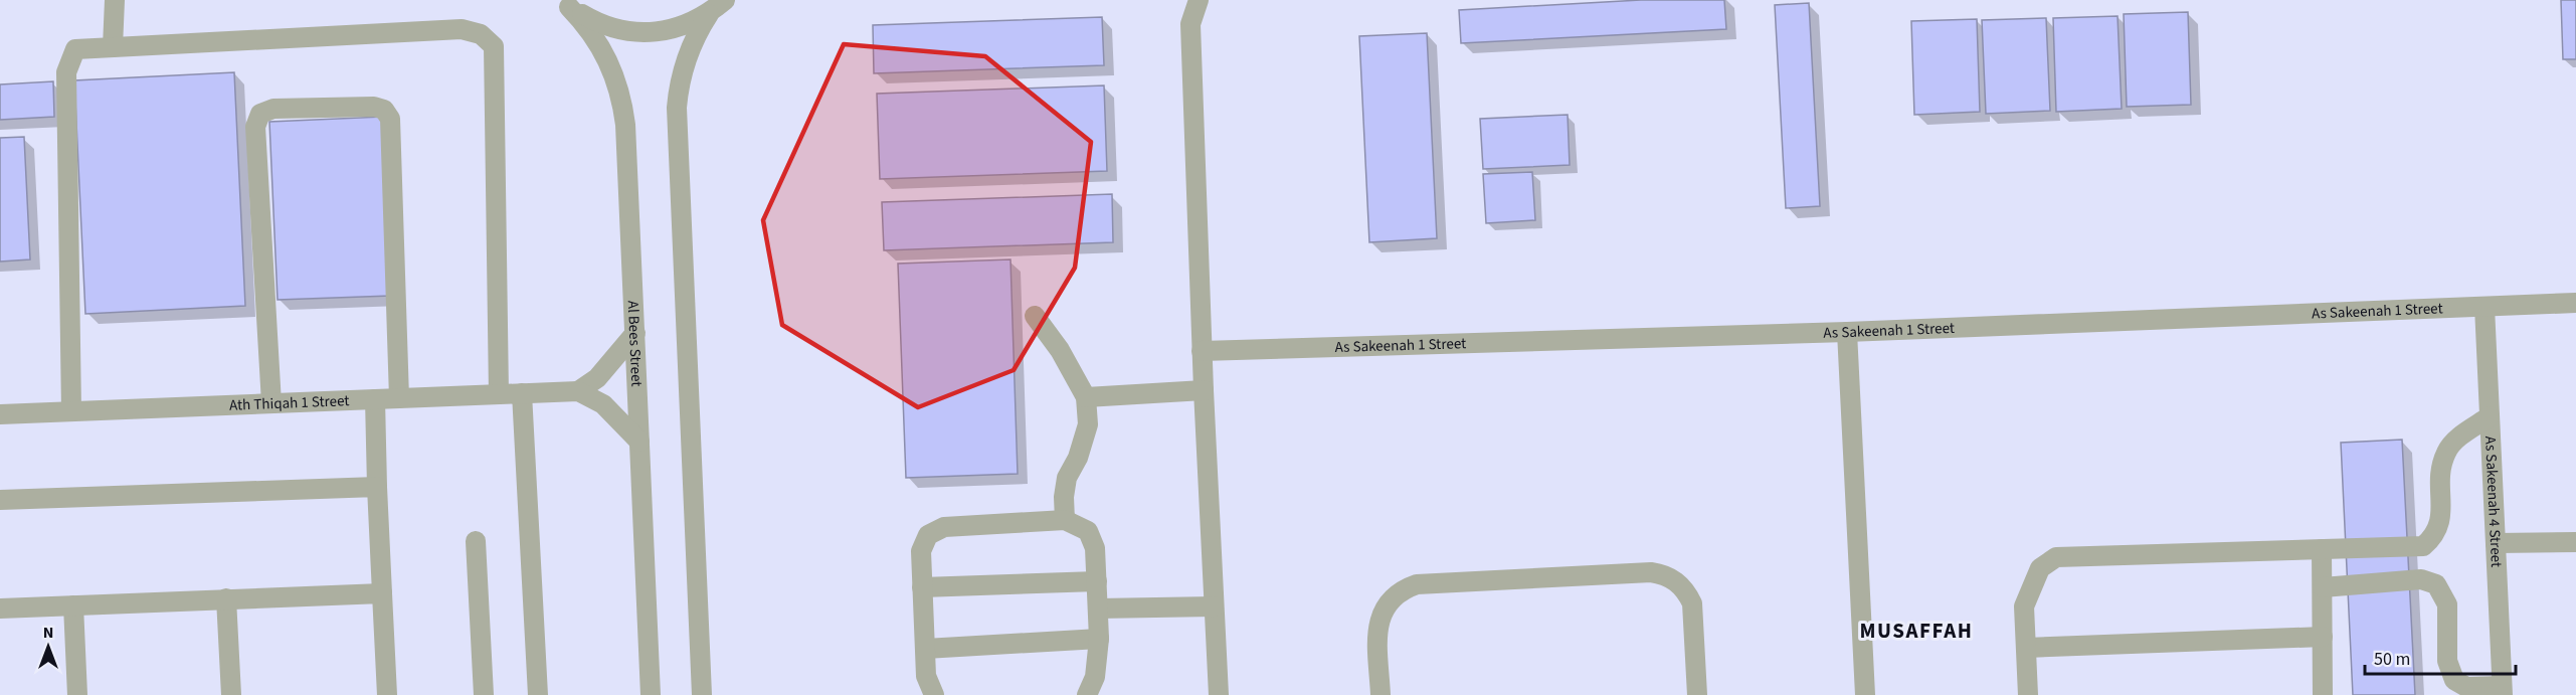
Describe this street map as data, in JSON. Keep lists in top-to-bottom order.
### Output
{
  "streets": {
    "street": [
      "As Sakeenah 1 Street",
      "Al Bees Street",
      "Ath Thiqah 1 Street",
      "As Sakeenah 4 Street"
    ]
  },
  "crossings": [
    ["As Sakeenah 1 Street", "As Sakeenah 4 Street"]
  ],
  "districts": ["MUSAFFAH"],
  "scale_bar": "50 m",
  "north": "top"
}
